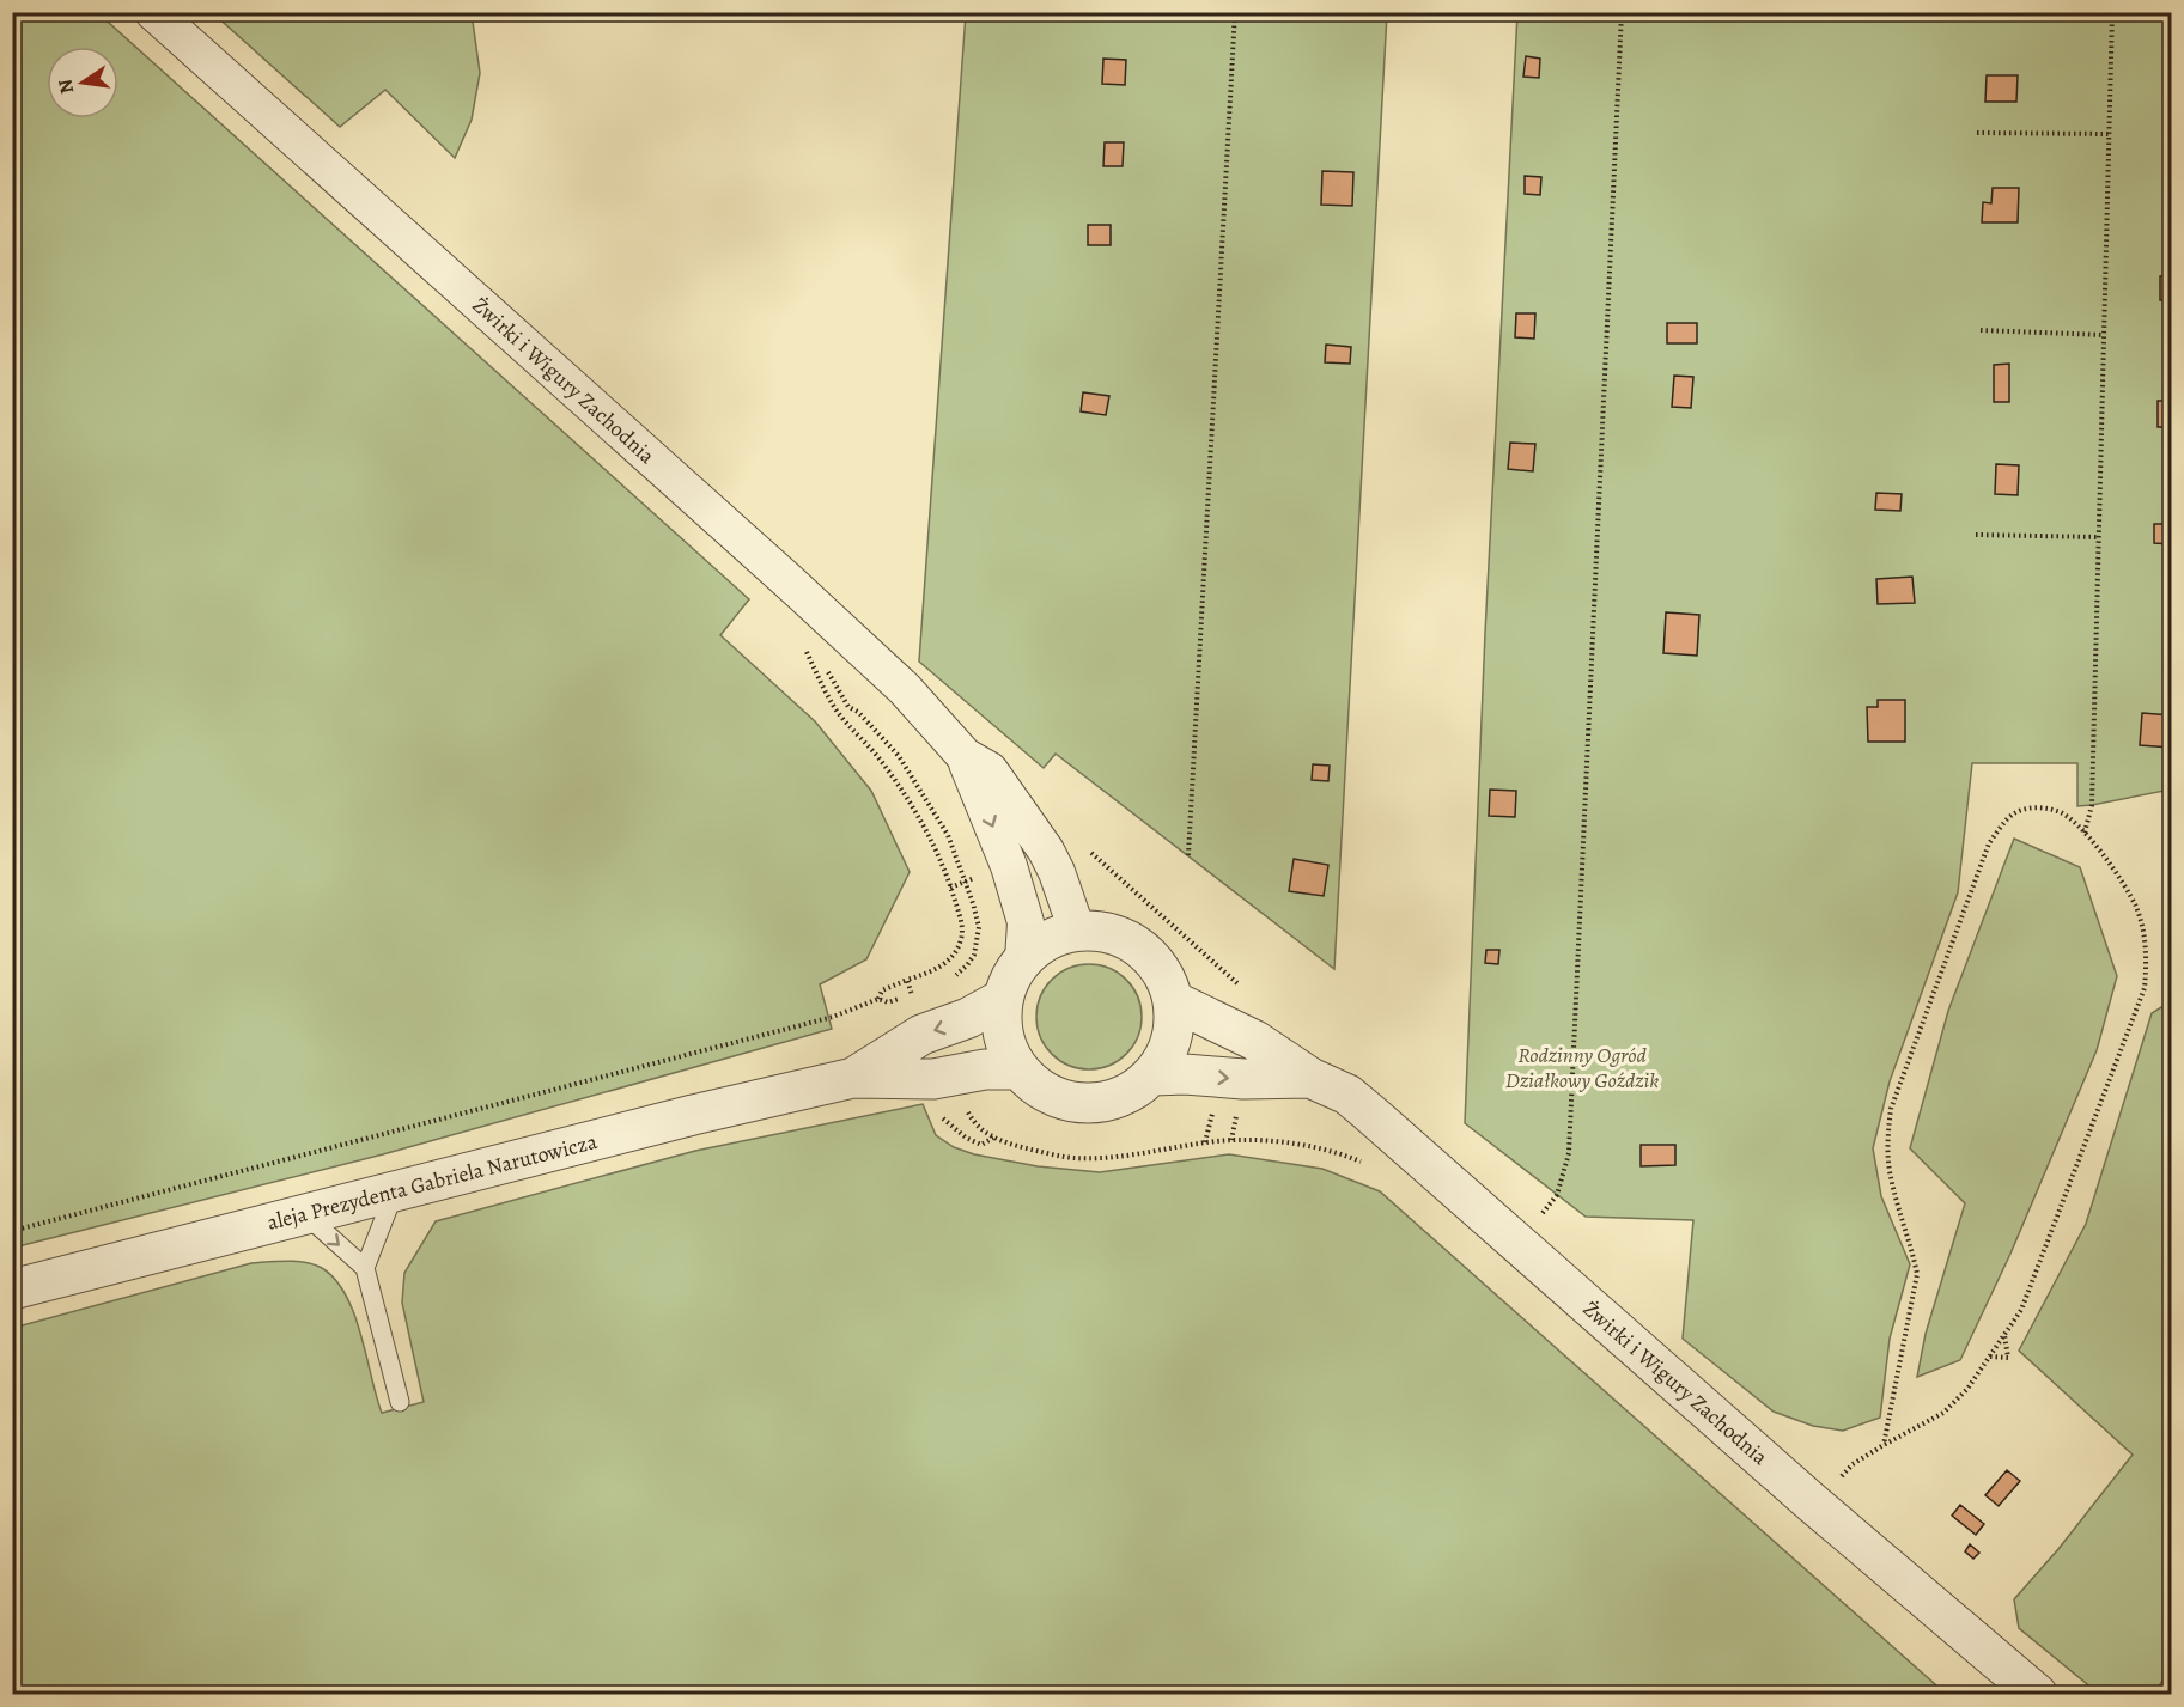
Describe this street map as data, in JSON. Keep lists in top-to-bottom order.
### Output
{
  "streets": {
    "street": ["Żwirki i Wigury Zachodnia", "aleja Prezydenta Gabriela Narutowicza"]
  },
  "crossings": [
    ["Żwirki i Wigury Zachodnia", "aleja Prezydenta Gabriela Narutowicza"]
  ],
  "parks": ["Rodzinny Ogród Działkowy Goździk"],
  "north": "left"
}
